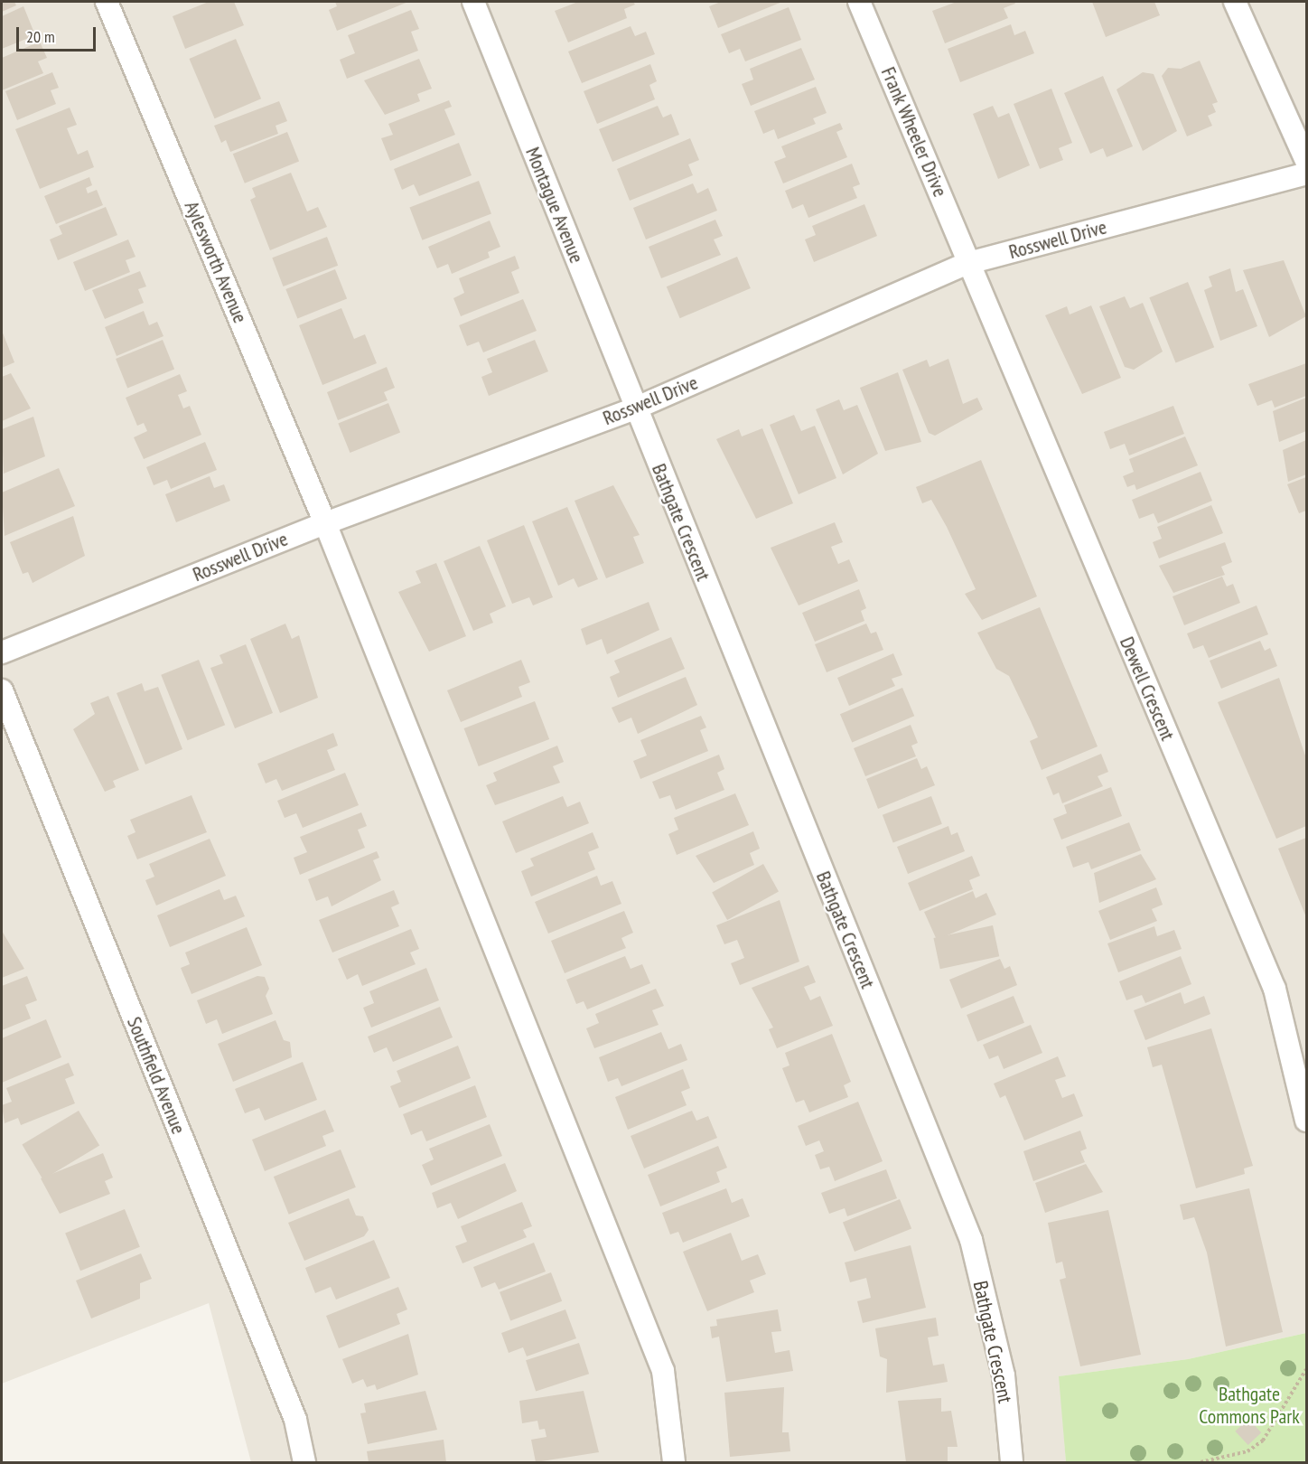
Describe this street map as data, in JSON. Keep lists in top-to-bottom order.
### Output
{
  "streets": {
    "street": [
      "Frank Wheeler Drive",
      "Montague Avenue",
      "Rosswell Drive",
      "Aylesworth Avenue",
      "Bathgate Crescent",
      "Dewell Crescent",
      "Southfield Avenue"
    ]
  },
  "crossings": [
    ["Frank Wheeler Drive", "Rosswell Drive"],
    ["Frank Wheeler Drive", "Dewell Crescent"],
    ["Montague Avenue", "Rosswell Drive"],
    ["Montague Avenue", "Bathgate Crescent"],
    ["Rosswell Drive", "Aylesworth Avenue"],
    ["Rosswell Drive", "Bathgate Crescent"],
    ["Rosswell Drive", "Dewell Crescent"]
  ],
  "parks": ["Bathgate Commons Park"],
  "scale_bar": "20 m"
}
